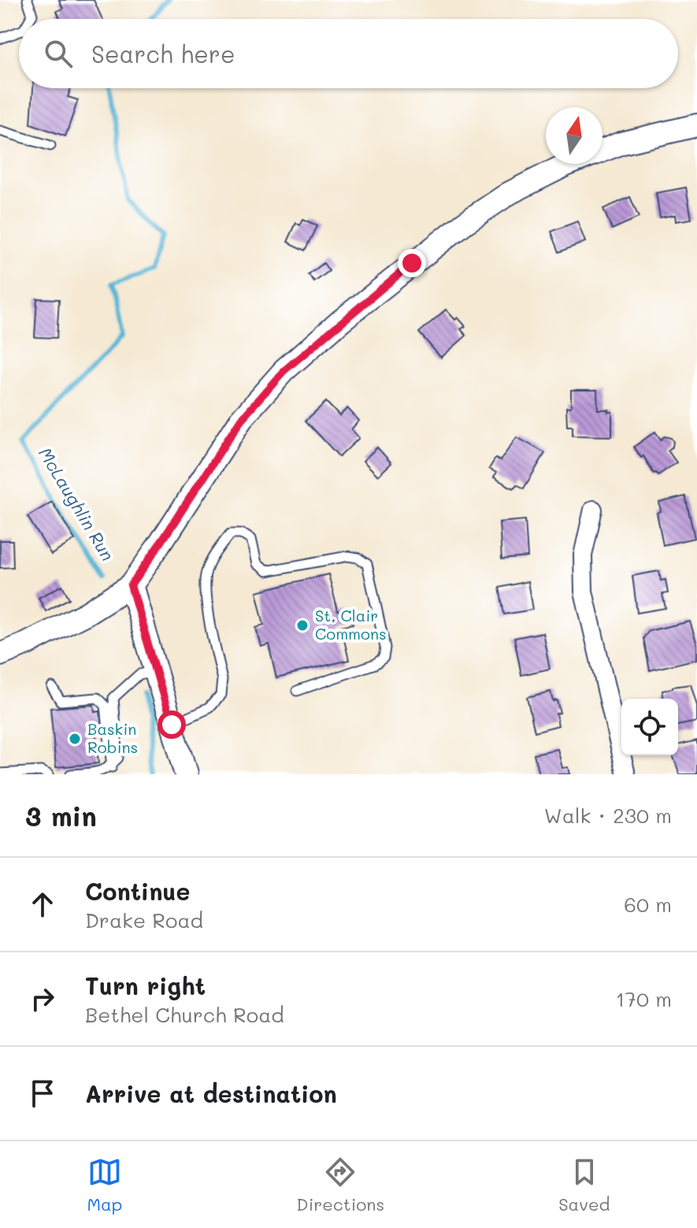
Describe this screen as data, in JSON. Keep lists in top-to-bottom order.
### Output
{
  "water": ["McLaughlin Run"],
  "places": ["St. Clair Commons", "Baskin Robins"],
  "north": "top",
  "page": {
    "search": "Search here",
    "heading": ["3 min", "Walk · 230 m"],
    "list": [
      ["Continue", "Drake Road", "60 m"],
      ["Turn right", "Bethel Church Road", "170 m"],
      "Arrive at destination"
    ],
    "nav": ["Map", "Directions", "Saved"]
  }
}
